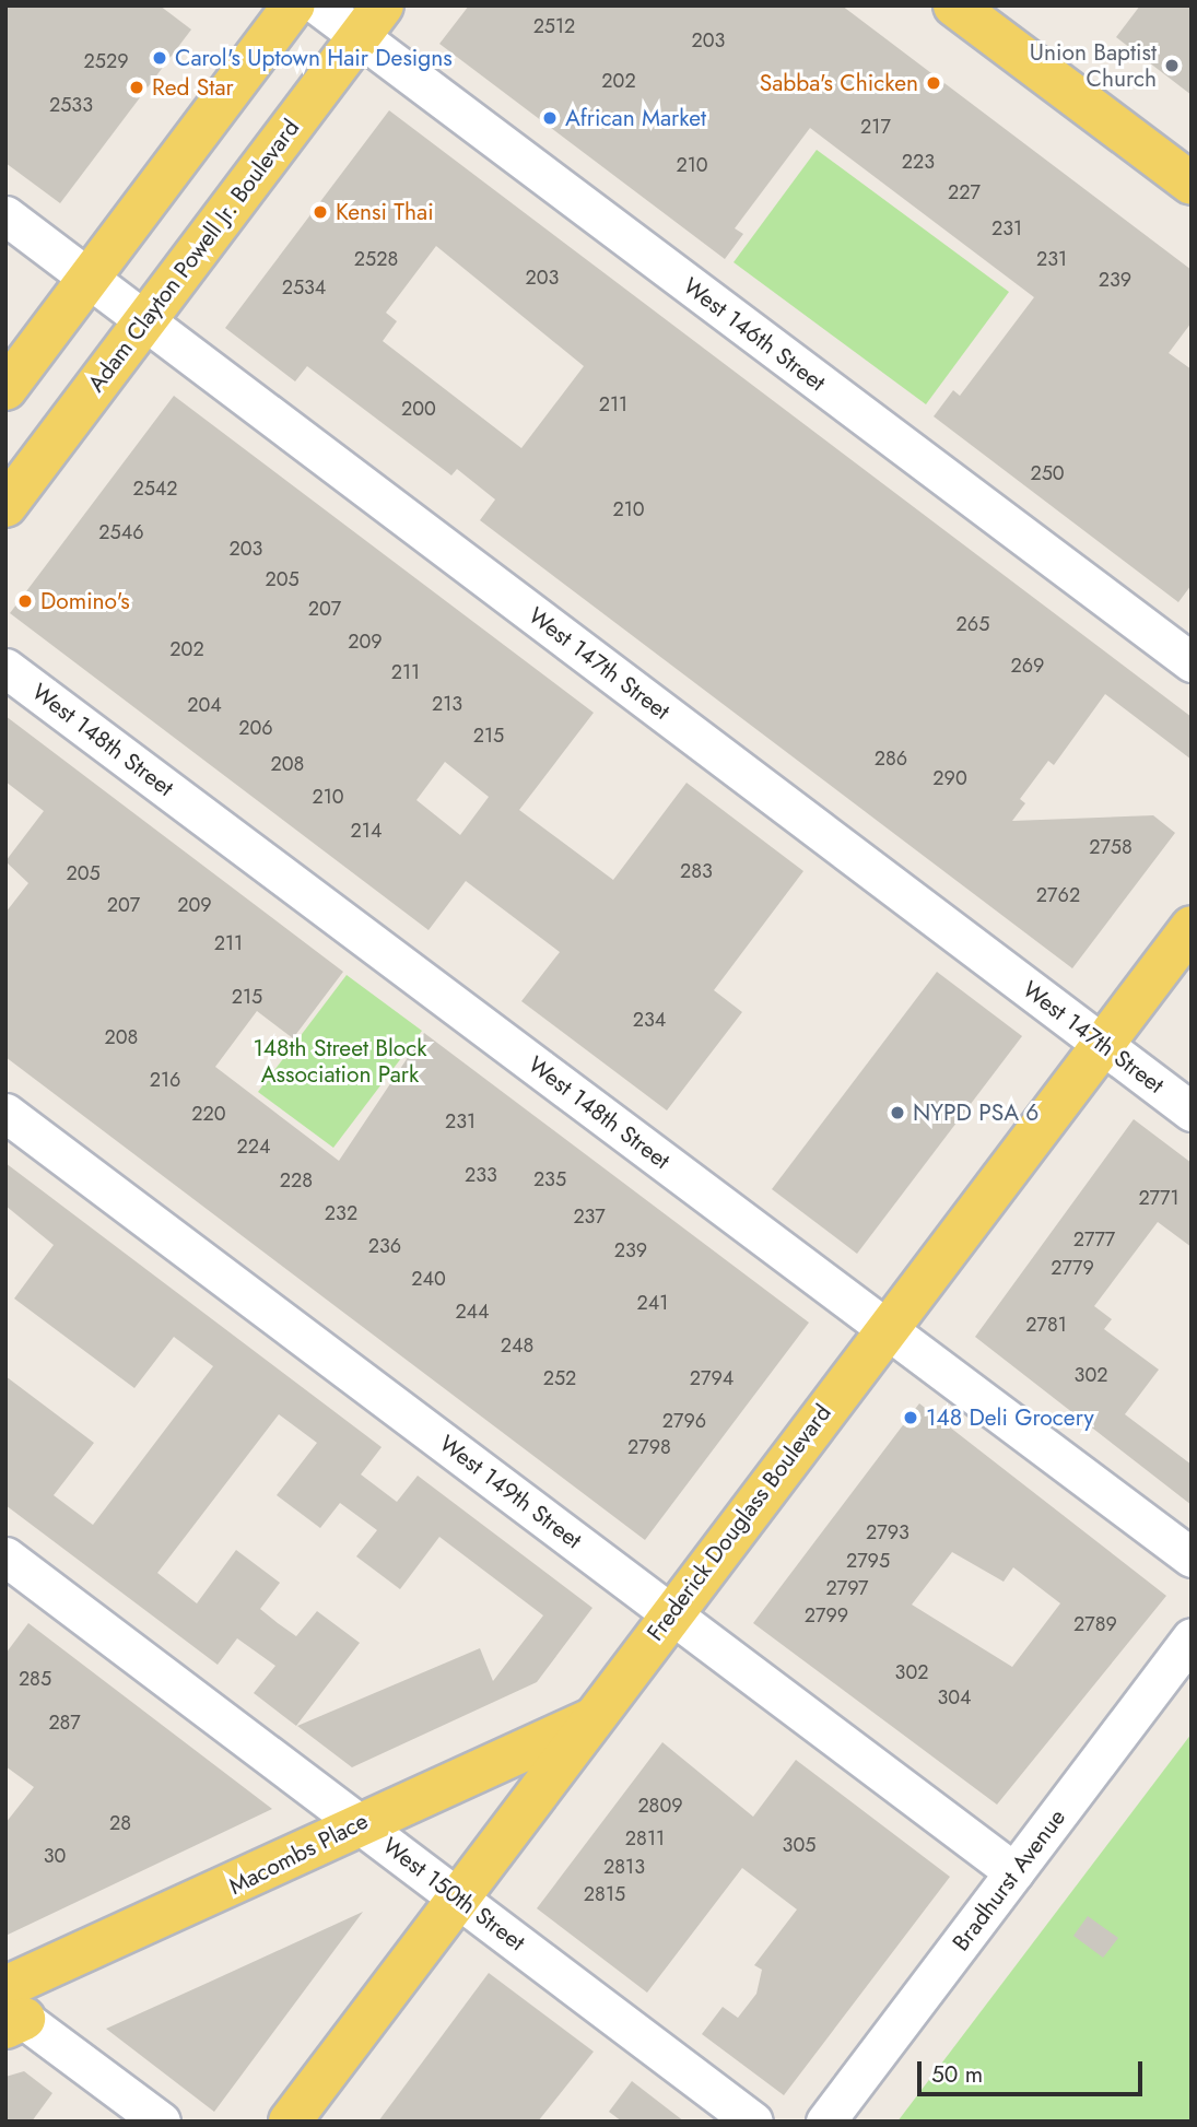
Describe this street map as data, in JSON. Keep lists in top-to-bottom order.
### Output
{
  "streets": {
    "main road": ["Adam Clayton Powell Jr. Boulevard", "Frederick Douglass Boulevard", "Macombs Place"],
    "street": [
      "West 146th Street",
      "West 147th Street",
      "West 148th Street",
      "West 149th Street",
      "Bradhurst Avenue",
      "West 150th Street"
    ]
  },
  "crossings": [
    ["Adam Clayton Powell Jr. Boulevard", "West 146th Street"],
    ["Adam Clayton Powell Jr. Boulevard", "West 147th Street"],
    ["West 147th Street", "Frederick Douglass Boulevard"],
    ["West 148th Street", "Frederick Douglass Boulevard"],
    ["West 149th Street", "Frederick Douglass Boulevard"],
    ["West 149th Street", "Bradhurst Avenue"],
    ["Frederick Douglass Boulevard", "Macombs Place"],
    ["Frederick Douglass Boulevard", "West 150th Street"],
    ["Macombs Place", "West 150th Street"]
  ],
  "parks": ["148th Street Block Association Park"],
  "places": [
    "Carol's Uptown Hair Designs",
    "Union Baptist Church",
    "Sabba's Chicken",
    "Red Star",
    "African Market",
    "Kensi Thai",
    "Domino's",
    "NYPD PSA 6",
    "148 Deli Grocery"
  ],
  "house_numbers": [
    "2512",
    "203",
    "2529",
    "202",
    "2533",
    "217",
    "223",
    "210",
    "227",
    "231",
    "2528",
    "231",
    "203",
    "239",
    "2534",
    "211",
    "200",
    "250",
    "2542",
    "210",
    "2546",
    "203",
    "205",
    "207",
    "265",
    "209",
    "202",
    "269",
    "211",
    "213",
    "204",
    "206",
    "215",
    "286",
    "208",
    "290",
    "210",
    "214",
    "2758",
    "283",
    "205",
    "2762",
    "207",
    "209",
    "211",
    "215",
    "234",
    "208",
    "216",
    "220",
    "231",
    "224",
    "233",
    "235",
    "228",
    "2771",
    "232",
    "237",
    "2777",
    "236",
    "239",
    "2779",
    "240",
    "241",
    "244",
    "2781",
    "248",
    "302",
    "252",
    "2794",
    "2796",
    "2798",
    "2793",
    "2795",
    "2797",
    "2799",
    "2789",
    "302",
    "285",
    "304",
    "287",
    "2809",
    "28",
    "2811",
    "305",
    "30",
    "2813",
    "2815"
  ],
  "scale_bar": "50 m"
}
